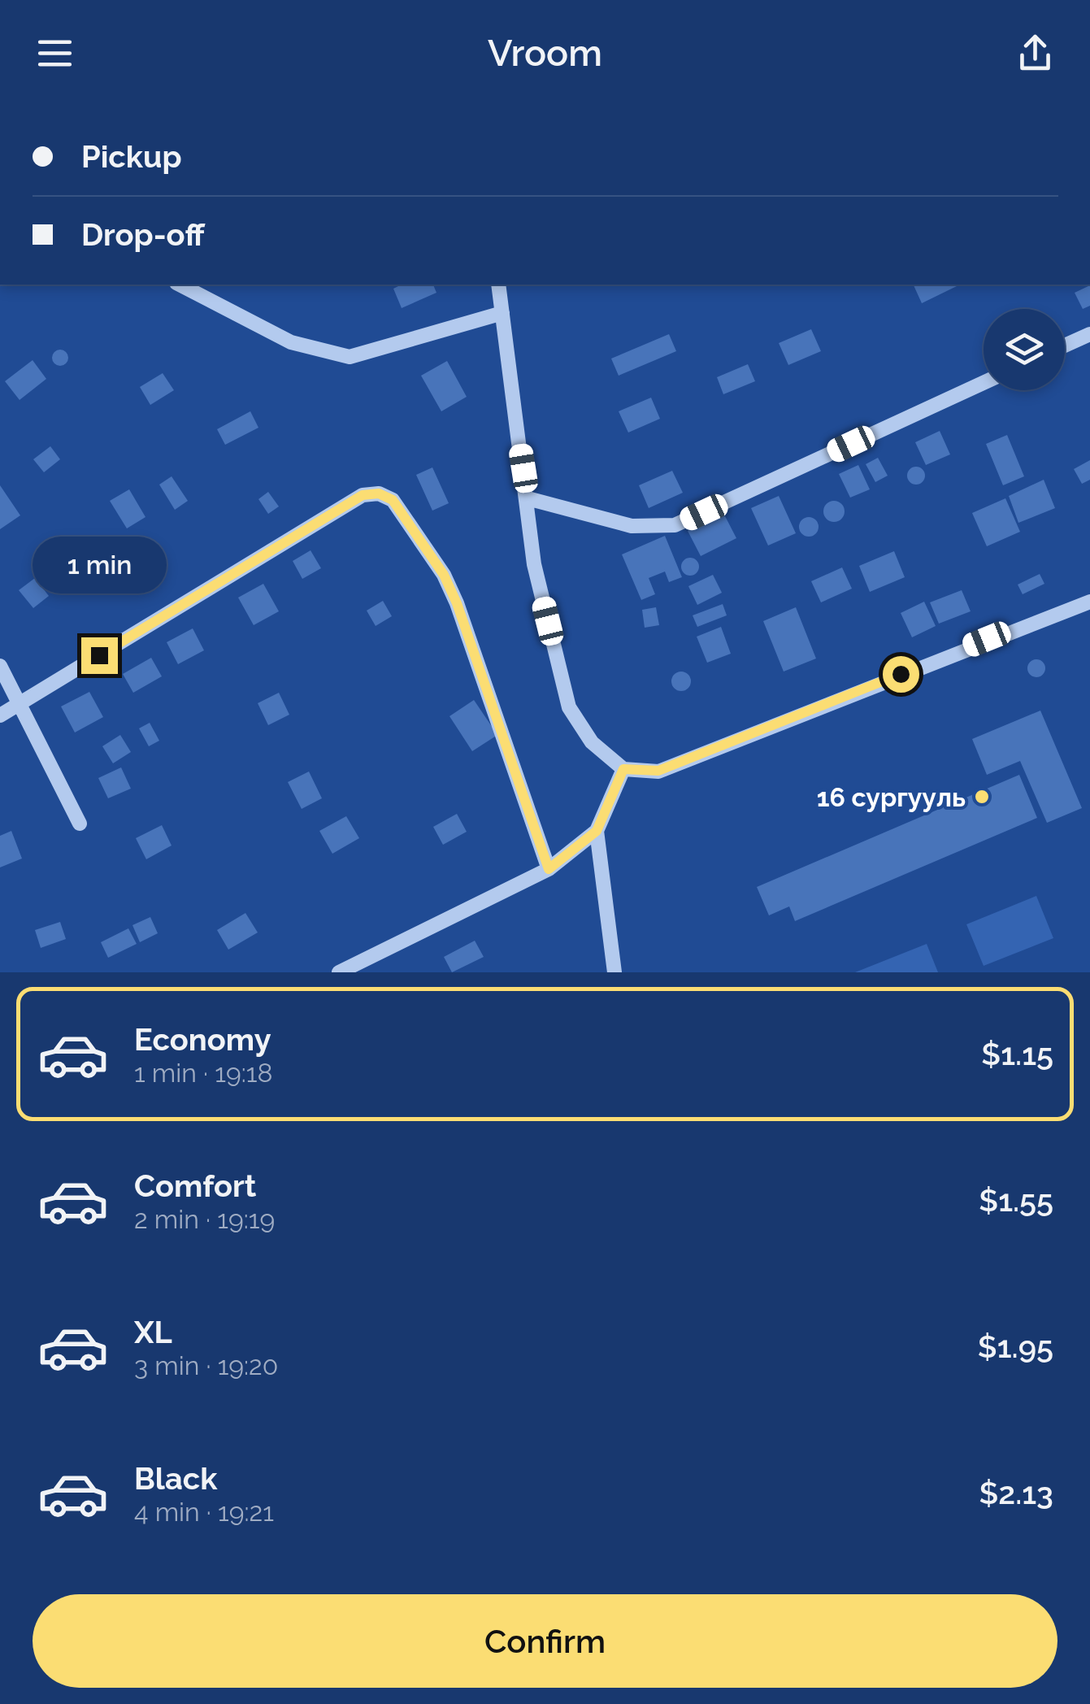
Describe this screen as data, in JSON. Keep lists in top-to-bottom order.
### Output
{
  "places": ["16 сургууль"],
  "page": {
    "header": "Vroom",
    "banner": ["Pickup", "Drop-off"],
    "bubble": "1 min",
    "list": [
      {
        "name": "Economy",
        "note": "1 min · 19:18",
        "value": "$1.15"
      },
      {
        "name": "Comfort",
        "note": "2 min · 19:19",
        "value": "$1.55"
      },
      {
        "name": "XL",
        "note": "3 min · 19:20",
        "value": "$1.95"
      },
      {
        "name": "Black",
        "note": "4 min · 19:21",
        "value": "$2.13"
      }
    ],
    "buttons": "Confirm"
  }
}
